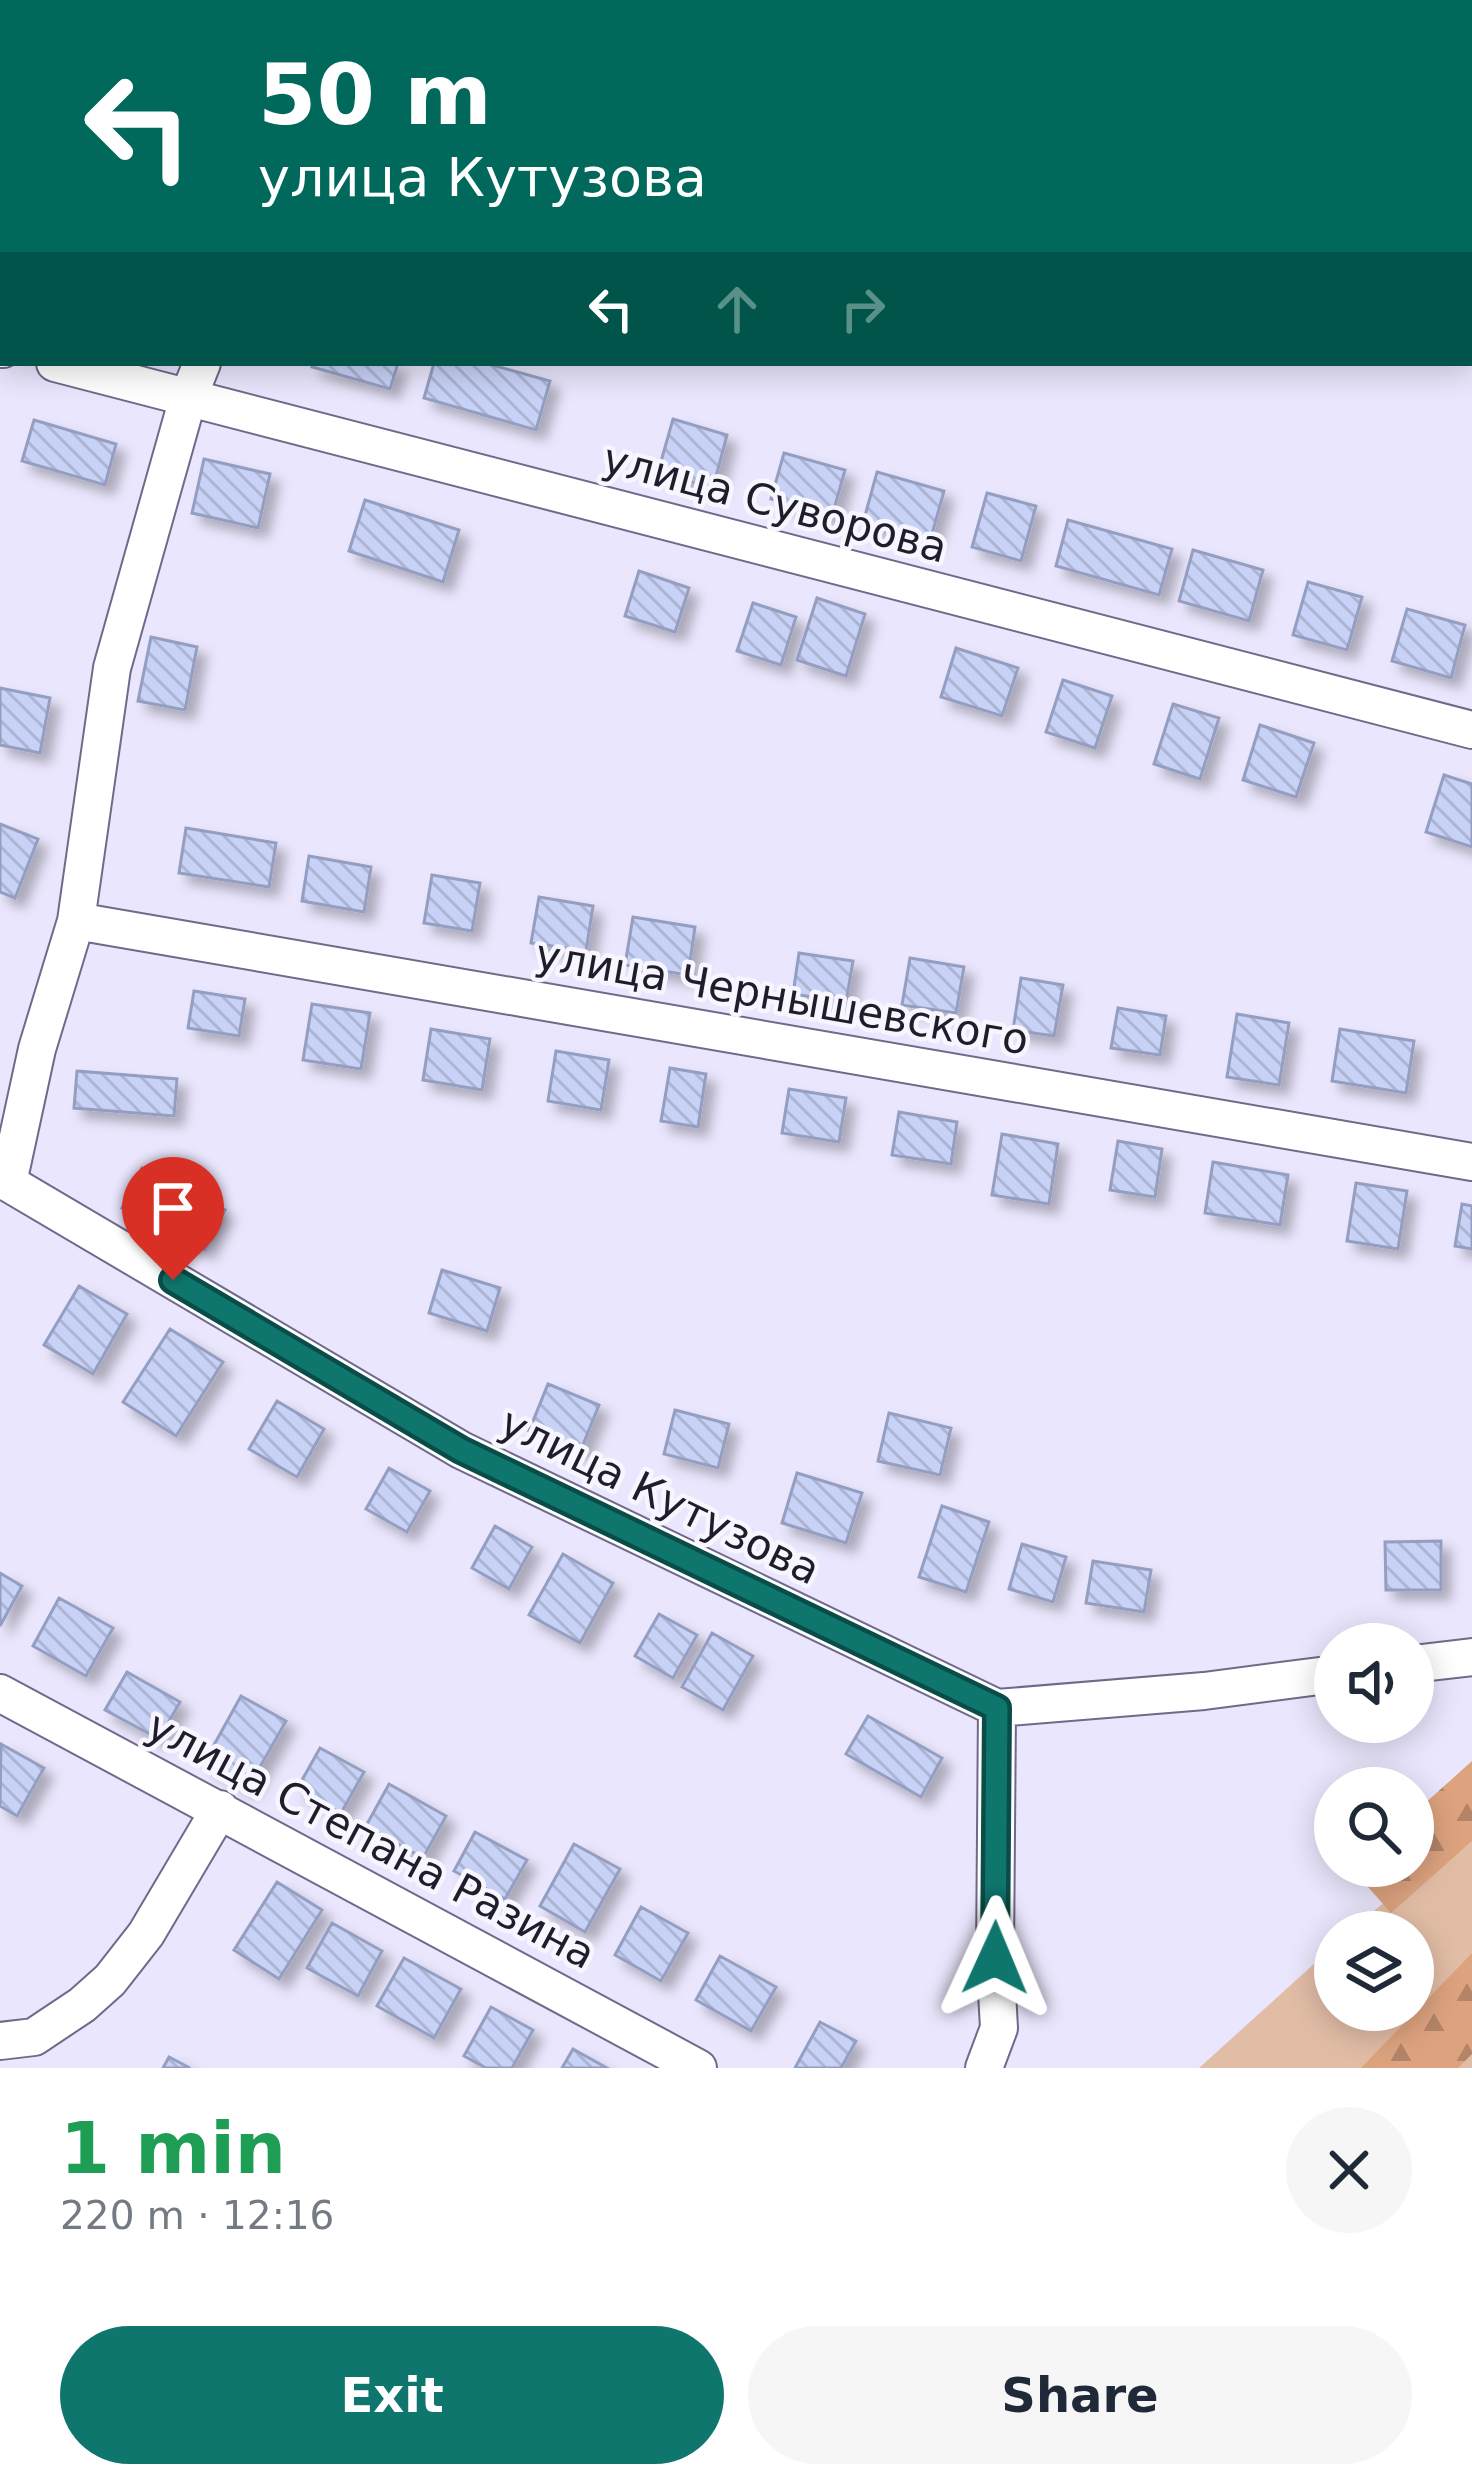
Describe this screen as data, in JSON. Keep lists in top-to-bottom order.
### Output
{
  "streets": {
    "street": [
      "улица Суворова",
      "улица Чернышевского",
      "улица Кутузова",
      "улица Степана Разина"
    ]
  },
  "page": {
    "turn": ["50 m", "улица Кутузова"],
    "heading": ["1 min", "220 m · 12:16"],
    "buttons": ["Exit", "Share"]
  }
}
